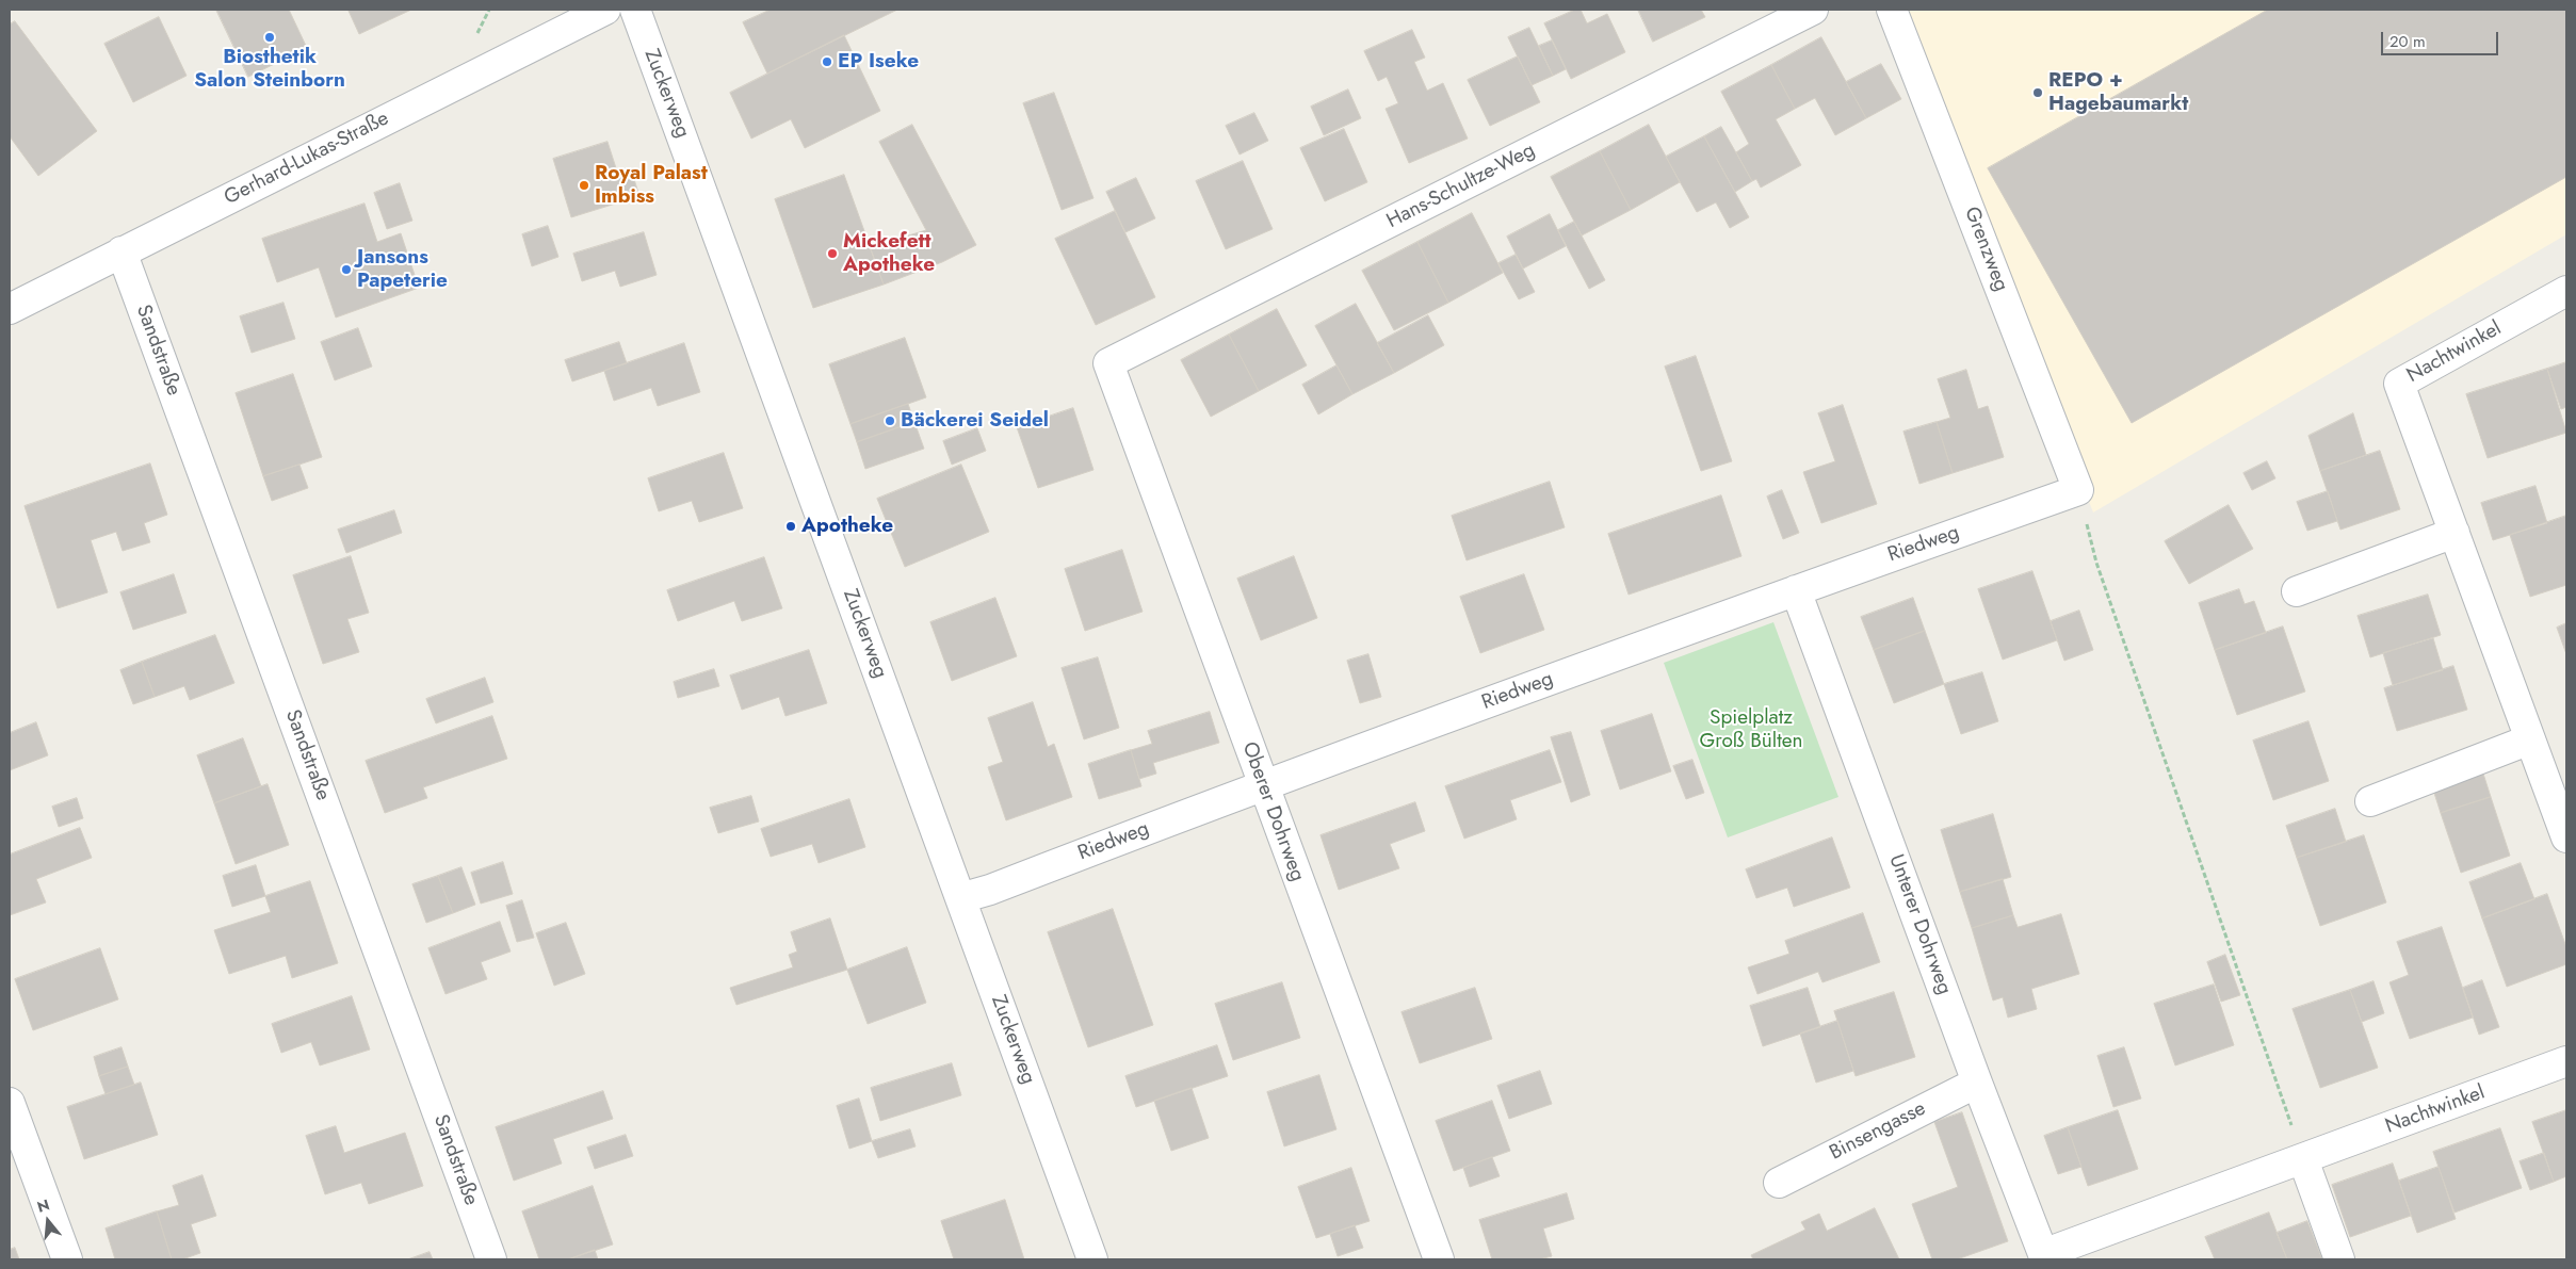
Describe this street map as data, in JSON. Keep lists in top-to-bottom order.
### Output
{
  "streets": {
    "street": [
      "Zuckerweg",
      "Gerhard-Lukas-Straße",
      "Hans-Schultze-Weg",
      "Grenzweg",
      "Sandstraße",
      "Nachtwinkel",
      "Riedweg",
      "Oberer Dohrweg",
      "Unterer Dohrweg",
      "Binsengasse"
    ]
  },
  "crossings": [
    ["Zuckerweg", "Riedweg"],
    ["Gerhard-Lukas-Straße", "Sandstraße"],
    ["Hans-Schultze-Weg", "Oberer Dohrweg"],
    ["Grenzweg", "Riedweg"],
    ["Nachtwinkel", "Unterer Dohrweg"],
    ["Riedweg", "Oberer Dohrweg"],
    ["Riedweg", "Unterer Dohrweg"],
    ["Unterer Dohrweg", "Binsengasse"]
  ],
  "parks": ["Spielplatz Groß Bülten"],
  "places": [
    "Biosthetik Salon Steinborn",
    "EP Iseke",
    "REPO + Hagebaumarkt",
    "Royal Palast Imbiss",
    "Mickefett Apotheke",
    "Jansons Papeterie",
    "Bäckerei Seidel",
    "Apotheke"
  ],
  "scale_bar": "20 m",
  "north": "top"
}
